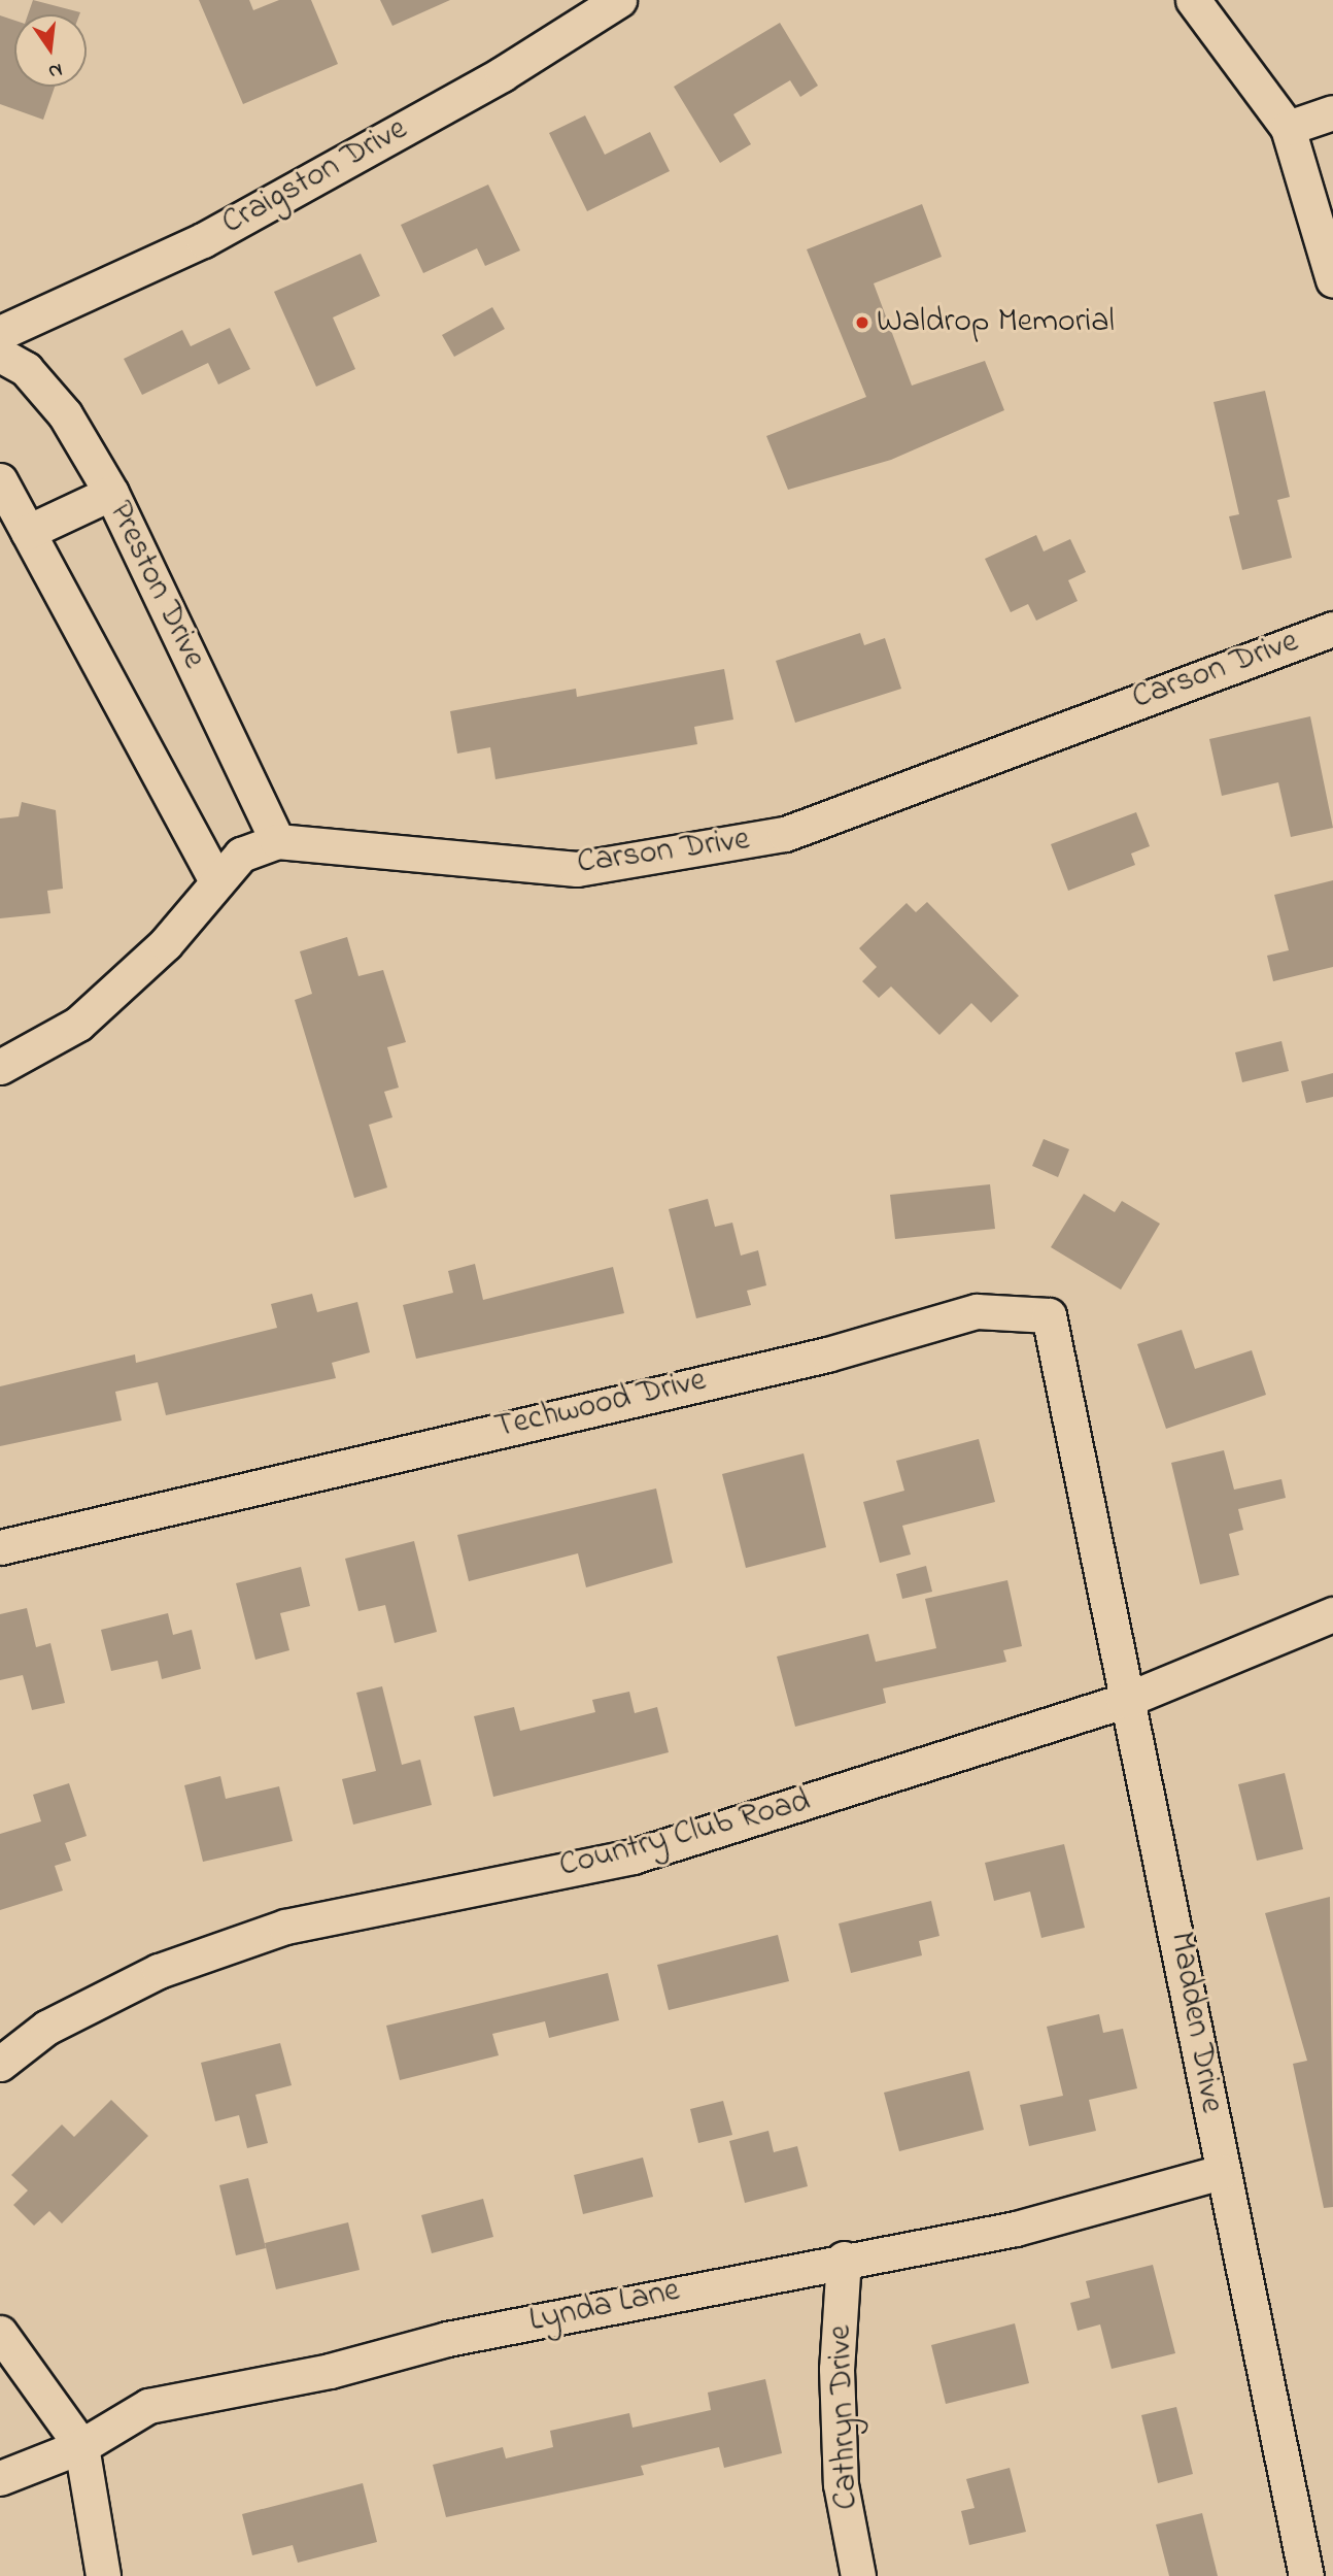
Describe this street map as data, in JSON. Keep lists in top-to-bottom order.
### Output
{
  "streets": {
    "street": [
      "Craigston Drive",
      "Preston Drive",
      "Carson Drive",
      "Techwood Drive",
      "Country Club Road",
      "Madden Drive",
      "Lynda Lane",
      "Cathryn Drive"
    ]
  },
  "crossings": [
    ["Preston Drive", "Carson Drive"],
    ["Techwood Drive", "Madden Drive"],
    ["Country Club Road", "Madden Drive"],
    ["Madden Drive", "Lynda Lane"],
    ["Lynda Lane", "Cathryn Drive"]
  ],
  "places": ["Waldrop Memorial"],
  "north": "bottom"
}
